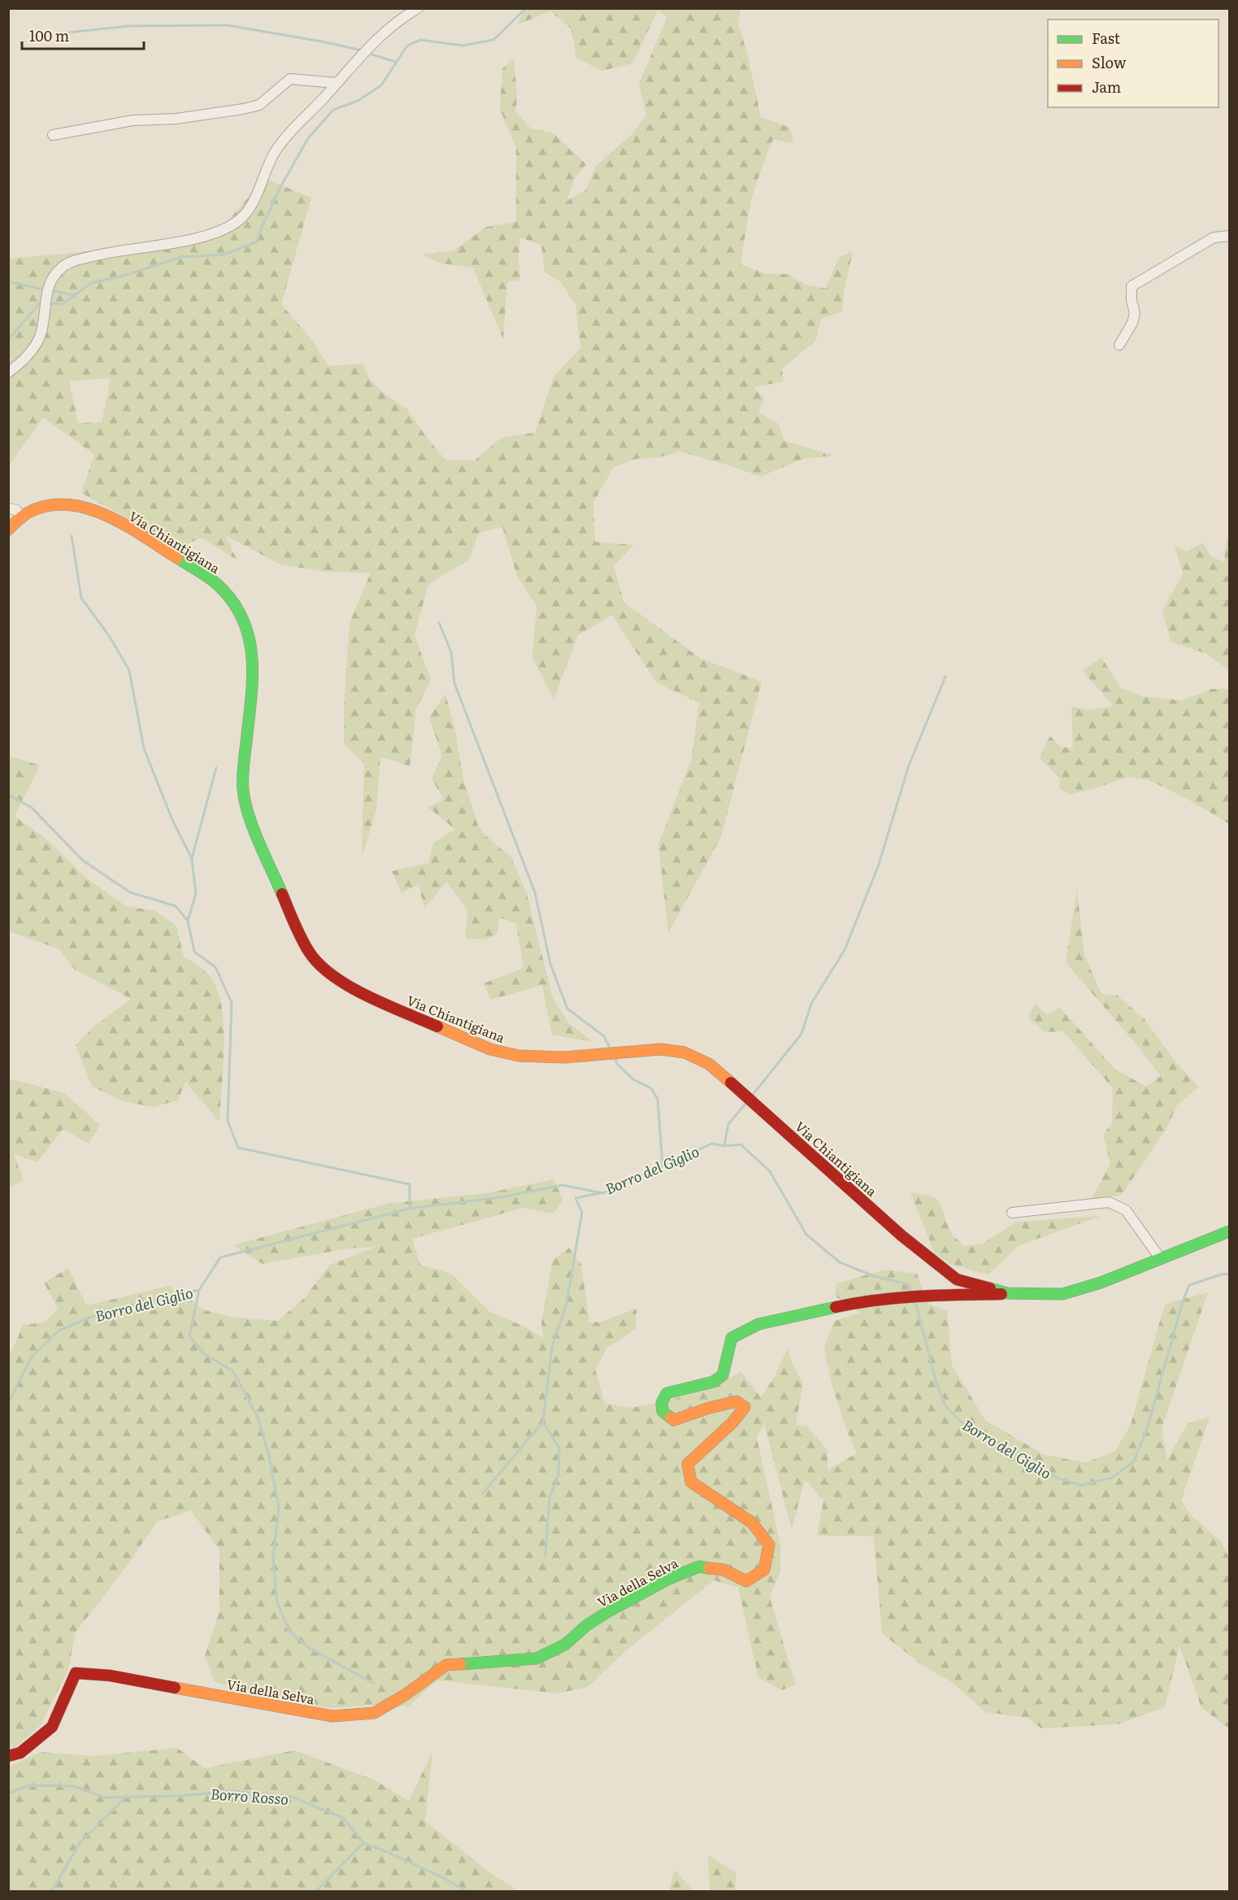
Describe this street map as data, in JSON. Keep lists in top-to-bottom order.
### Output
{
  "streets": {
    "main road": ["Via Chiantigiana", "Via della Selva"]
  },
  "crossings": [
    ["Via Chiantigiana", "Via della Selva"]
  ],
  "water": ["Borro del Giglio", "Borro Rosso"],
  "legend": ["Fast", "Slow", "Jam"],
  "scale_bar": "100 m"
}
